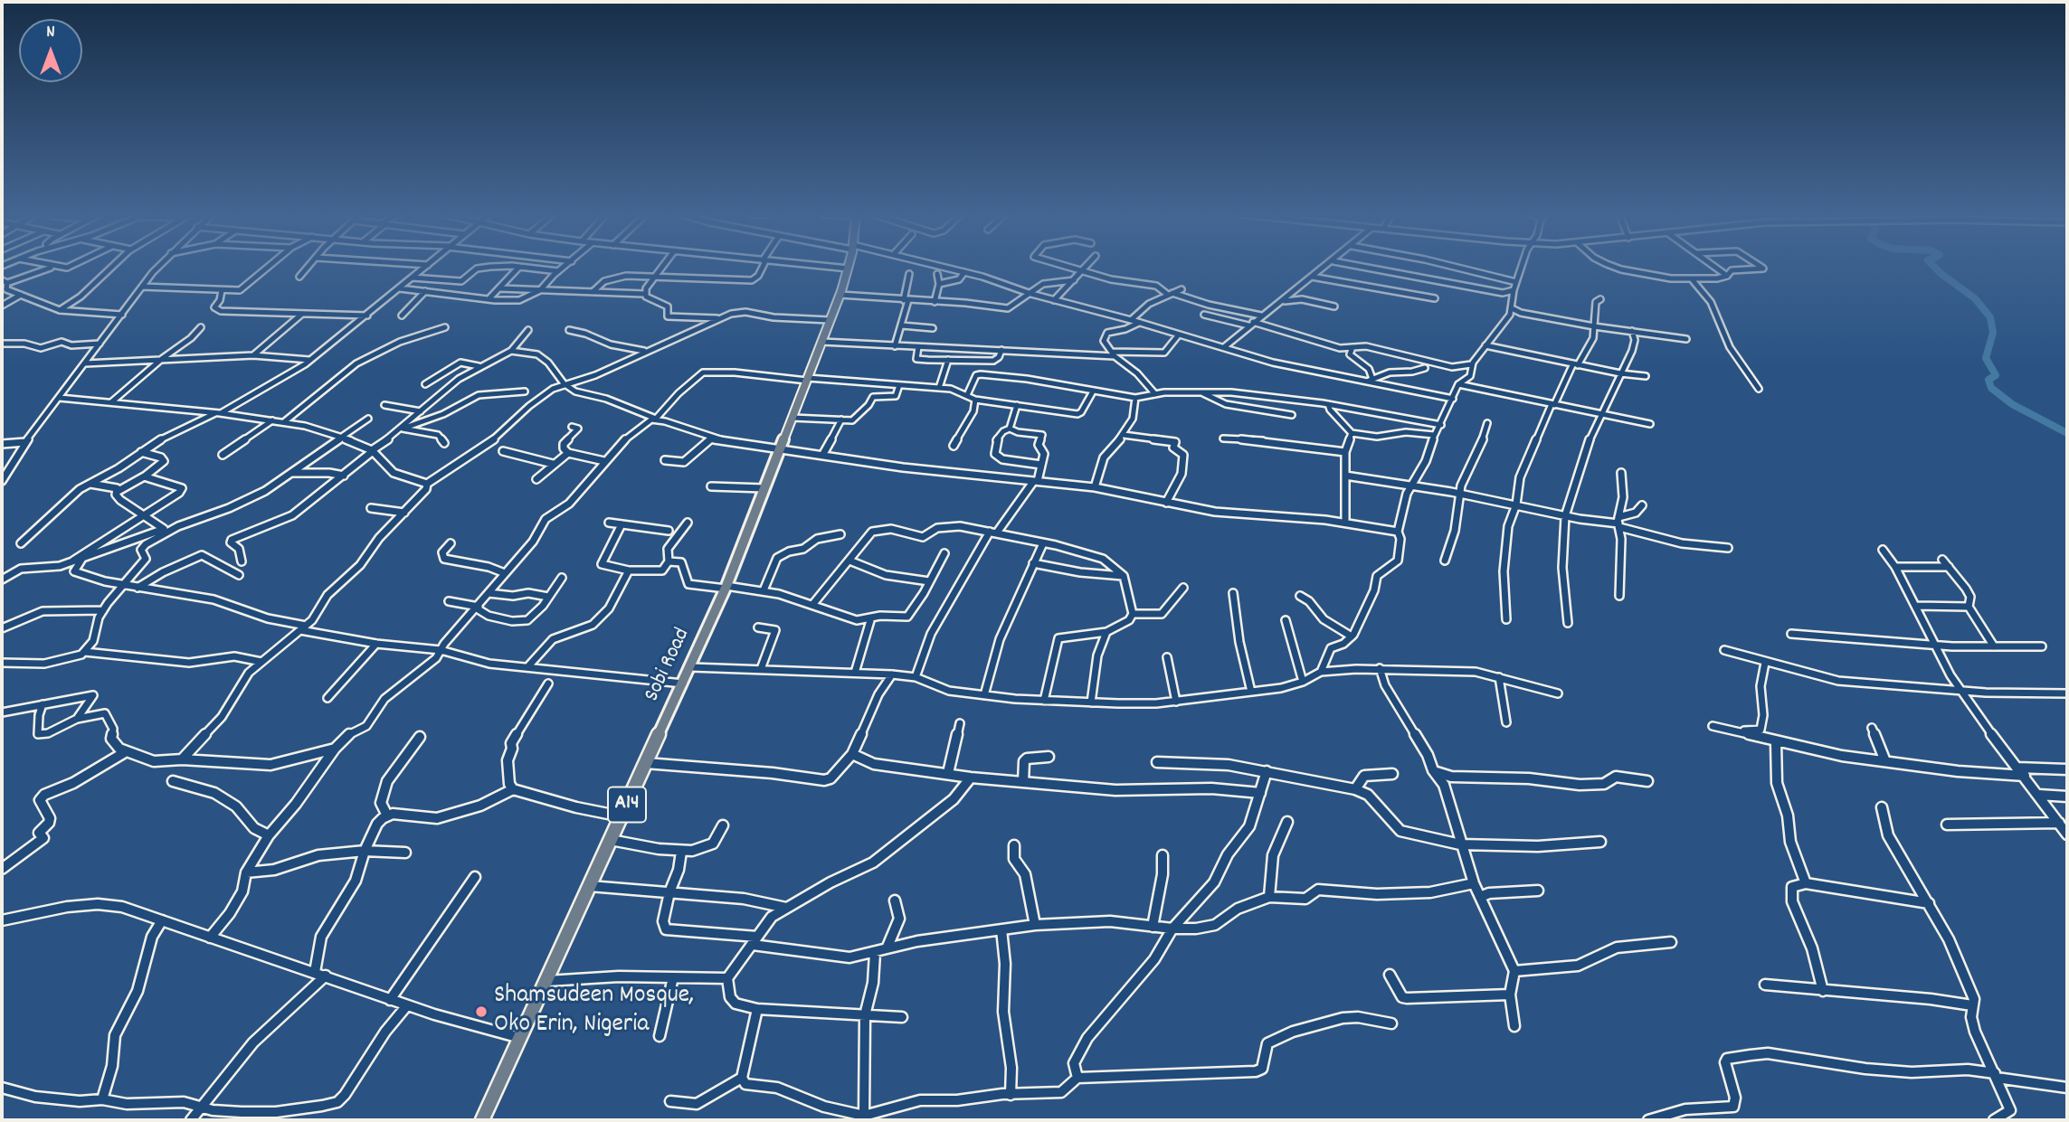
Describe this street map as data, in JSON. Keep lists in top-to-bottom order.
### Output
{
  "streets": {
    "highway": ["Sobi Road", "A14"]
  },
  "places": ["Shamsudeen Mosque, Oko Erin, Nigeria"],
  "north": "top"
}
